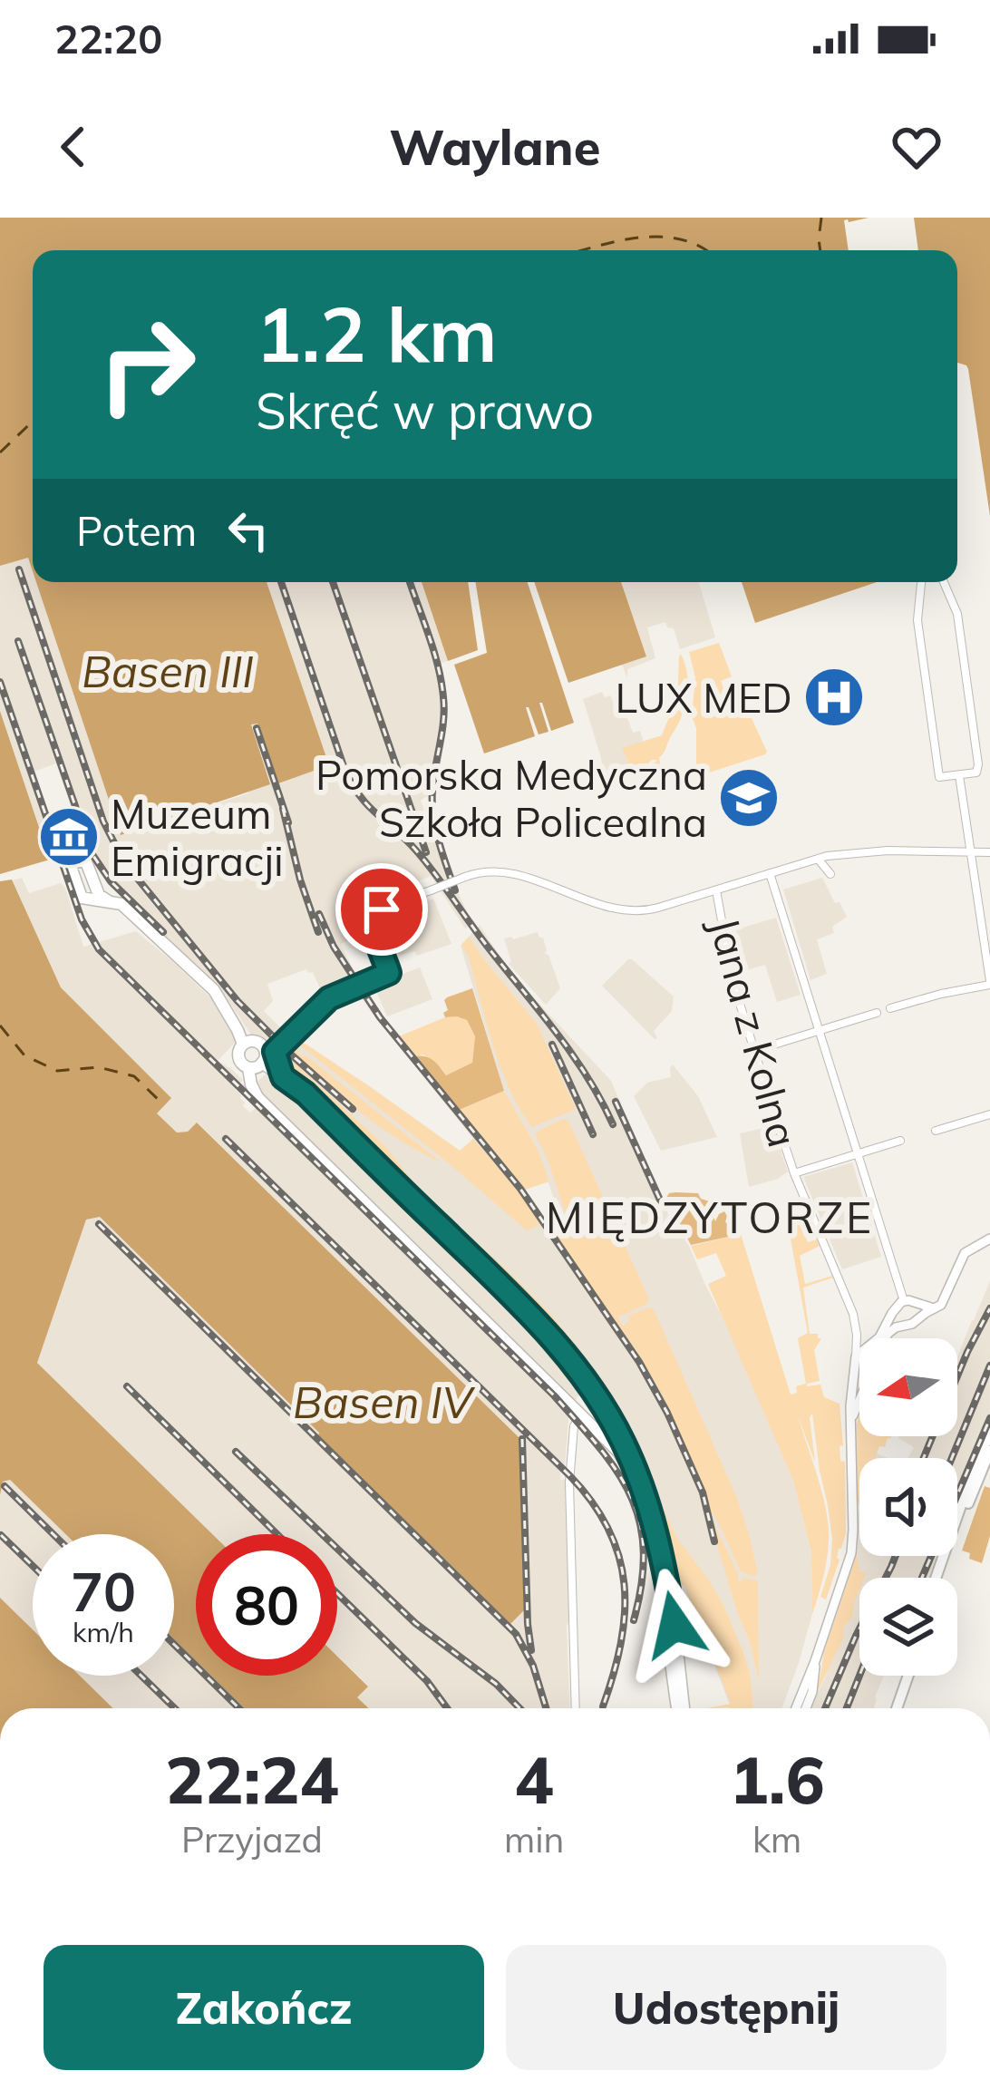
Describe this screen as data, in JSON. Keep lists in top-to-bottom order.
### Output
{
  "streets": {
    "street": ["Jana z Kolna"]
  },
  "districts": ["MIĘDZYTORZE"],
  "water": ["Basen III", "Basen IV"],
  "places": {
    "hospital": ["LUX MED"],
    "school or university": ["Pomorska Medyczna Szkoła Policealna"],
    "museum": ["Muzeum Emigracji"]
  },
  "north": "left",
  "page": {
    "status": "22:20",
    "header": "Waylane",
    "turn": ["1.2 km", "Skręć w prawo"],
    "then": "Potem",
    "speed": "70 km/h",
    "limit": "80",
    "eta": [
      "22:24",
      "Przyjazd",
      "4",
      "min",
      "1.6",
      "km"
    ],
    "buttons": ["Zakończ", "Udostępnij"]
  }
}
